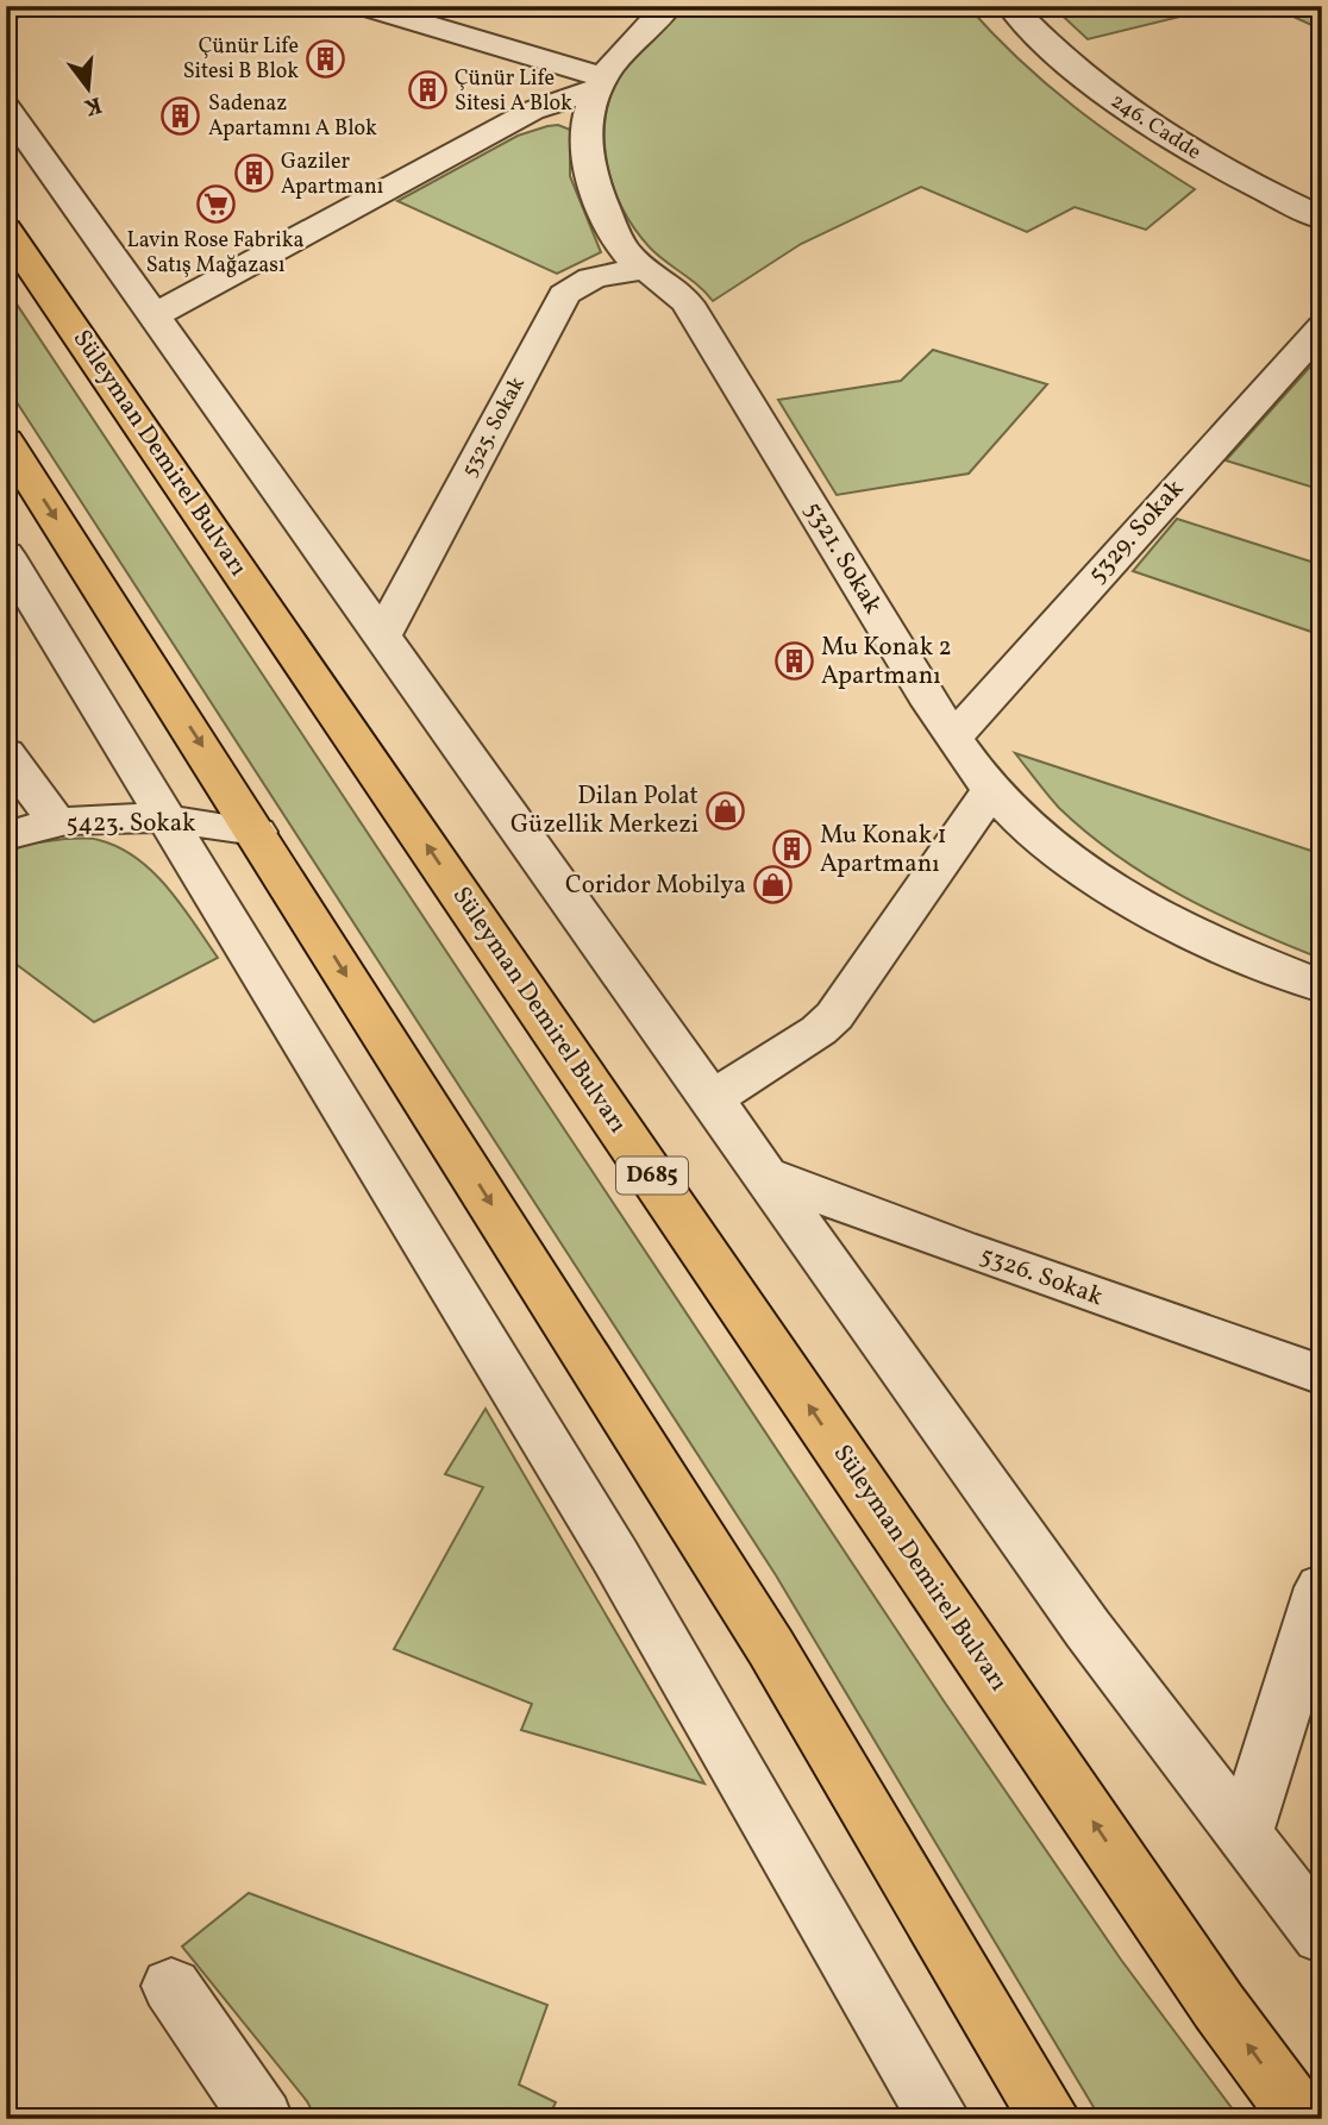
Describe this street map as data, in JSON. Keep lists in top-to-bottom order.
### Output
{
  "streets": {
    "highway": ["Süleyman Demirel Bulvarı", "D685"],
    "street": [
      "246. Cadde",
      "5325. Sokak",
      "5329. Sokak",
      "5321. Sokak",
      "5423. Sokak",
      "5326. Sokak"
    ]
  },
  "crossings": [
    ["5325. Sokak", "5321. Sokak"],
    ["5329. Sokak", "5321. Sokak"]
  ],
  "places": {
    "building": [
      "Çünür Life Sitesi B Blok",
      "Çünür Life Sitesi A Blok",
      "Sadenaz Apartamnı A Blok",
      "Gaziler Apartmanı",
      "Mu Konak 2 Apartmanı",
      "Mu Konak 1 Apartmanı"
    ],
    "supermarket": ["Lavin Rose Fabrika Satış Mağazası"],
    "shop": ["Dilan Polat Güzellik Merkezi", "Coridor Mobilya"]
  },
  "north": "bottom"
}
